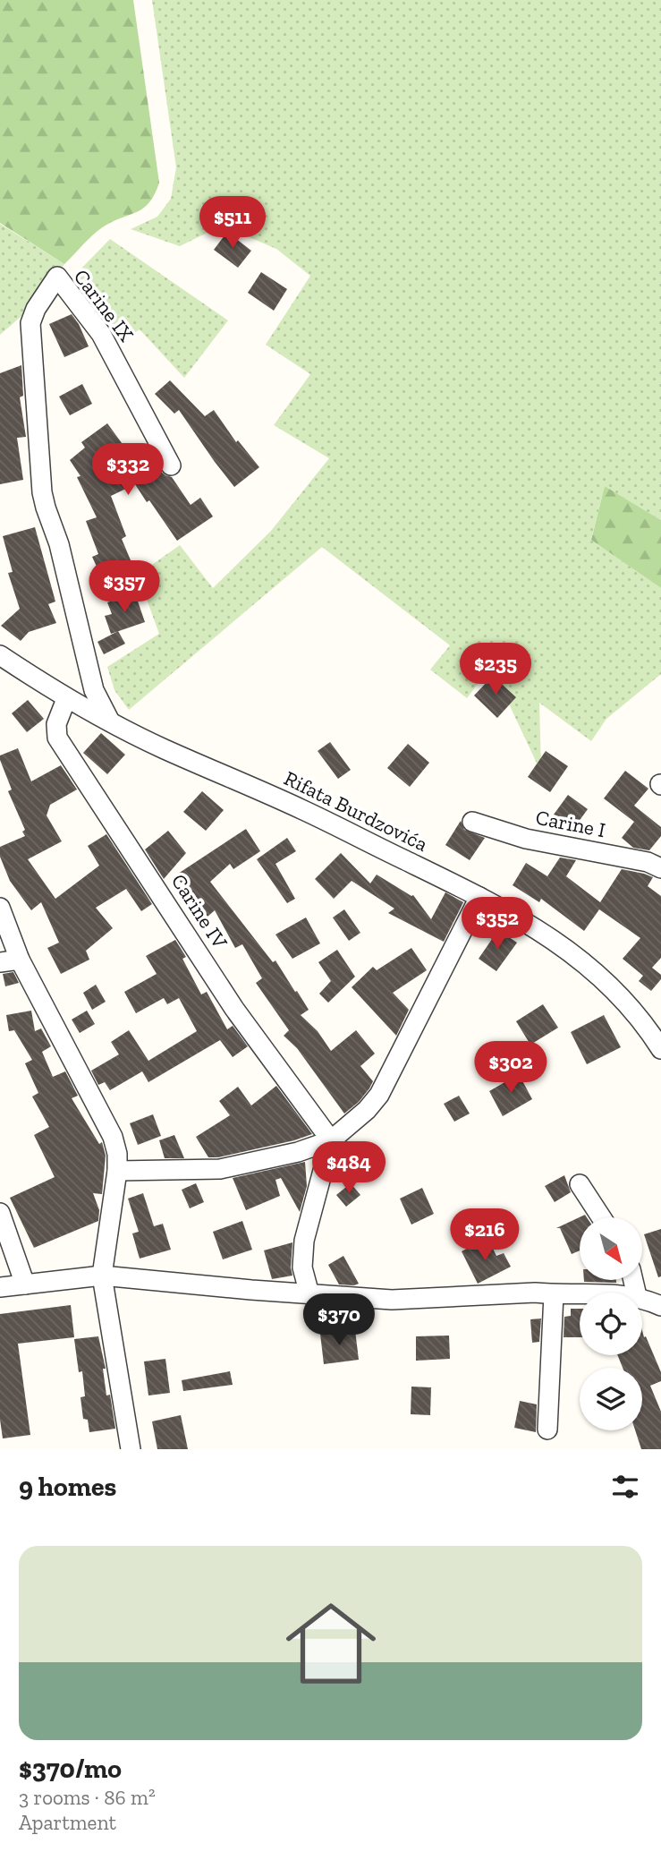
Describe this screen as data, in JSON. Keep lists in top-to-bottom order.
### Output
{
  "streets": {
    "street": [
      "Carine IX",
      "Rifata Burdzovića",
      "Carine I",
      "Carine IV"
    ]
  },
  "crossings": [
    ["Carine IX", "Rifata Burdzovića"],
    ["Rifata Burdzovića", "Carine IV"]
  ],
  "north": "bottom right",
  "page": {
    "price": [
      "$511",
      "$332",
      "$357",
      "$235",
      "$352",
      "$302",
      "$484",
      "$216",
      "$370"
    ],
    "heading": "9 homes",
    "list": [
      {
        "name": "$370/mo",
        "note": "3 rooms · 86 m² · Apartment"
      }
    ]
  }
}
